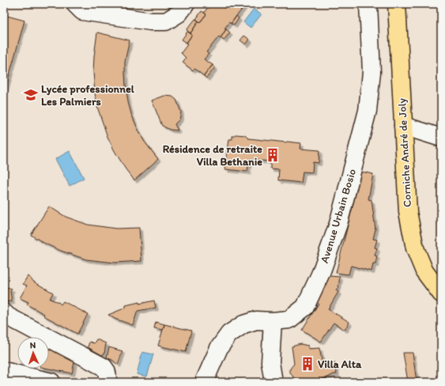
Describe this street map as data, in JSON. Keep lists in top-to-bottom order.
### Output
{
  "streets": {
    "main road": ["Corniche André de Joly"],
    "street": ["Avenue Urbain Bosio"]
  },
  "places": {
    "school or university": ["Lycée professionnel Les Palmiers"],
    "building": ["Résidence de retraite Villa Bethanie", "Villa Alta"]
  },
  "north": "top"
}
